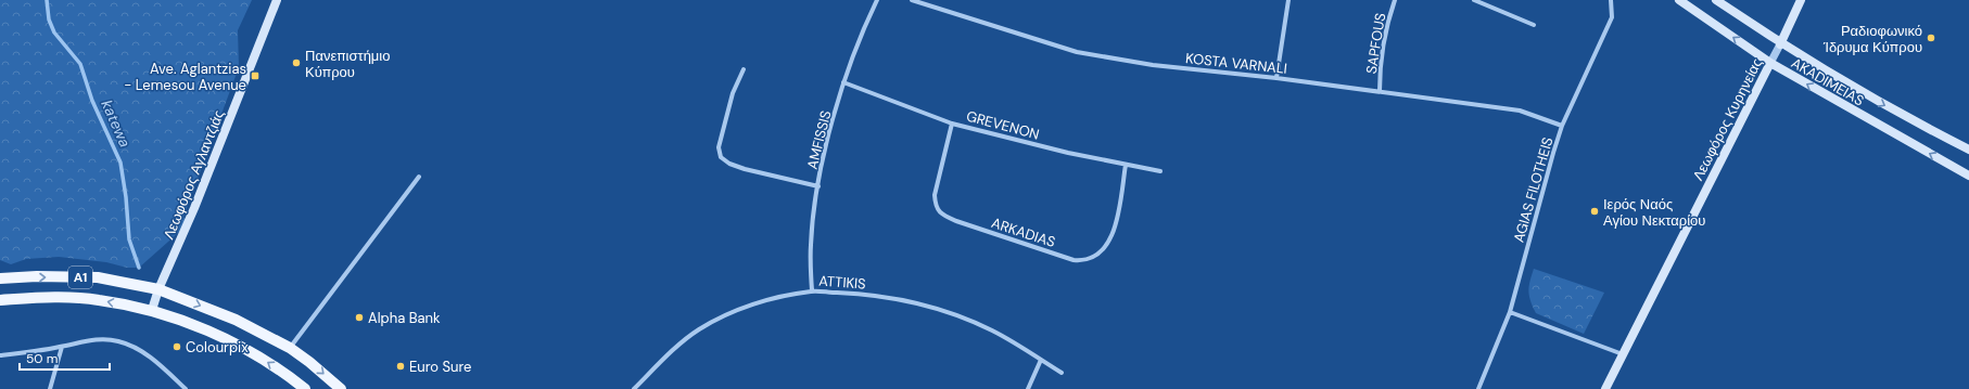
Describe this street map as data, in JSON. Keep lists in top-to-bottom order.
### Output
{
  "streets": {
    "main road": [
      "AKADIMEIAS",
      "Λεωφόρος Κυρηνείας",
      "Λεωφόρος Αγλαντζιάς",
      "A1"
    ],
    "street": [
      "SAPFOUS",
      "KOSTA VARNALI",
      "GREVENON",
      "AMFISSIS",
      "AGIAS FILOTHEIS",
      "ARKADIAS",
      "ATTIKIS"
    ]
  },
  "crossings": [
    ["SAPFOUS", "KOSTA VARNALI"],
    ["KOSTA VARNALI", "AGIAS FILOTHEIS"],
    ["AKADIMEIAS", "Λεωφόρος Κυρηνείας"],
    ["GREVENON", "AMFISSIS"],
    ["GREVENON", "ARKADIAS"],
    ["AMFISSIS", "ATTIKIS"],
    ["Λεωφόρος Αγλαντζιάς", "A1"]
  ],
  "water": ["katewa"],
  "places": {
    "other": [
      "Ραδιοφωνικό Ίδρυμα Κύπρου",
      "Πανεπιστήμιο Κύπρου",
      "Ιερός Ναός Αγίου Νεκταρίου",
      "Alpha Bank",
      "Colourpix",
      "Euro Sure"
    ],
    "transit": ["Ave. Aglantzias - Lemesou Avenue"]
  },
  "scale_bar": "50 m"
}
